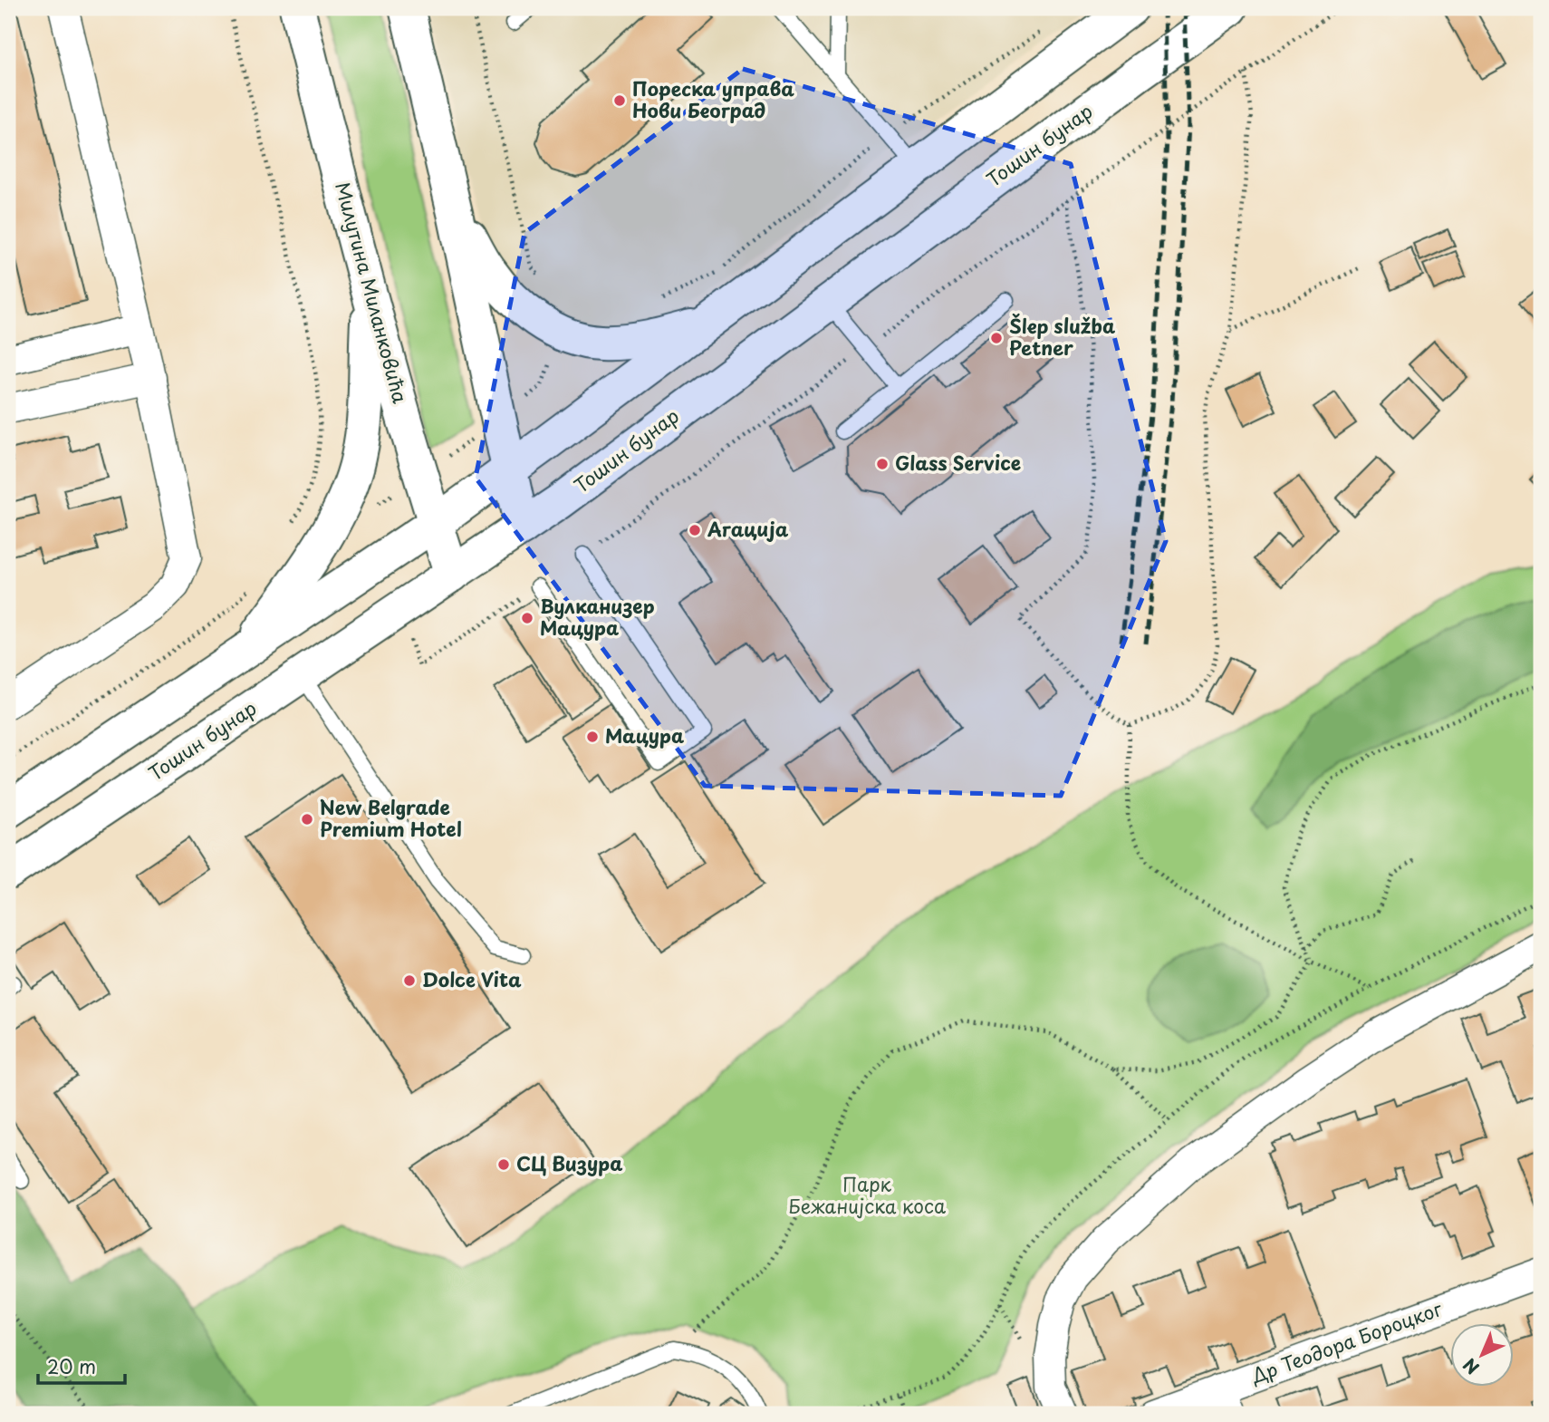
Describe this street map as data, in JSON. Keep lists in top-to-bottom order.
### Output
{
  "streets": {
    "main road": ["Тошин бунар", "Милутина Миланковића"],
    "street": ["Др Теодора Бороцког"]
  },
  "crossings": [
    ["Тошин бунар", "Милутина Миланковића"]
  ],
  "parks": ["Парк Бежанијска коса"],
  "places": [
    "Пореска управа Нови Београд",
    "Šlep služba Petner",
    "Glass Service",
    "Агација",
    "Вулканизер Мацура",
    "Мацура",
    "New Belgrade Premium Hotel",
    "Dolce Vita",
    "СЦ Визура"
  ],
  "scale_bar": "20 m",
  "north": "bottom left"
}
